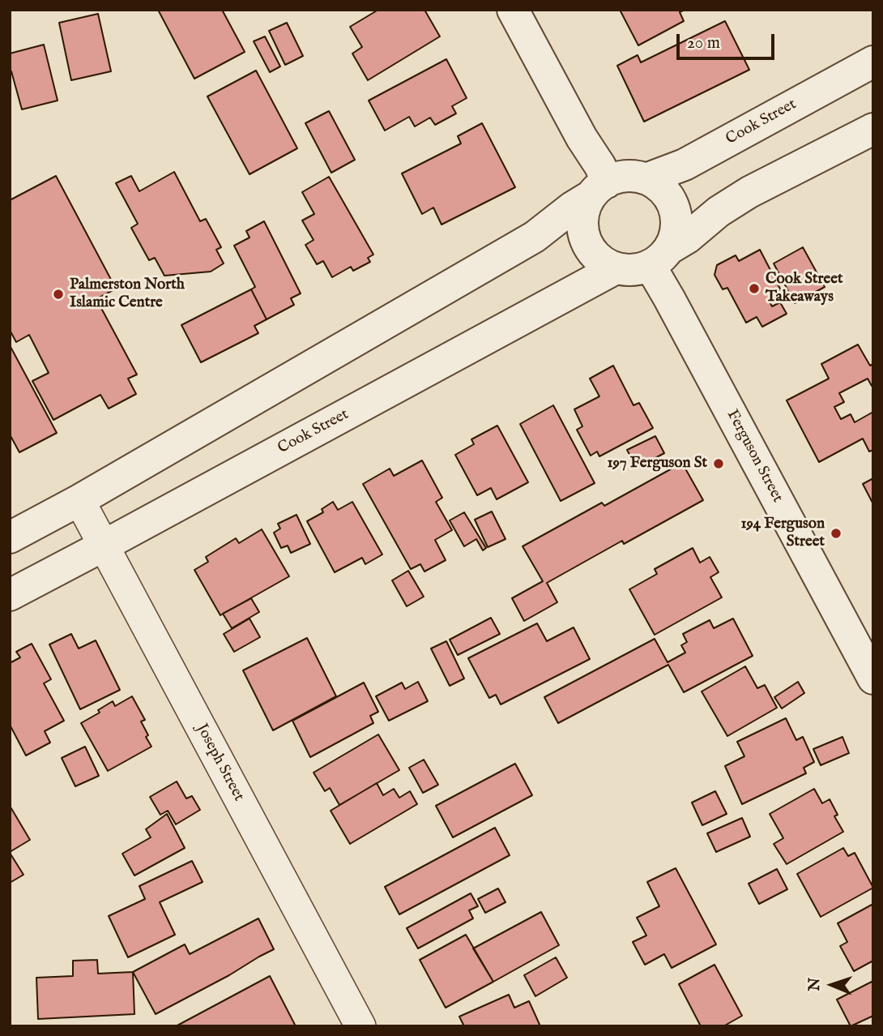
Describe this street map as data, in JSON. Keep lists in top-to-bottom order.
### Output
{
  "streets": {
    "street": ["Cook Street", "Ferguson Street", "Joseph Street"]
  },
  "crossings": [
    ["Cook Street", "Ferguson Street"],
    ["Cook Street", "Joseph Street"]
  ],
  "places": [
    "Cook Street Takeaways",
    "Palmerston North Islamic Centre",
    "197 Ferguson St",
    "194 Ferguson Street"
  ],
  "scale_bar": "20 m",
  "north": "left"
}
